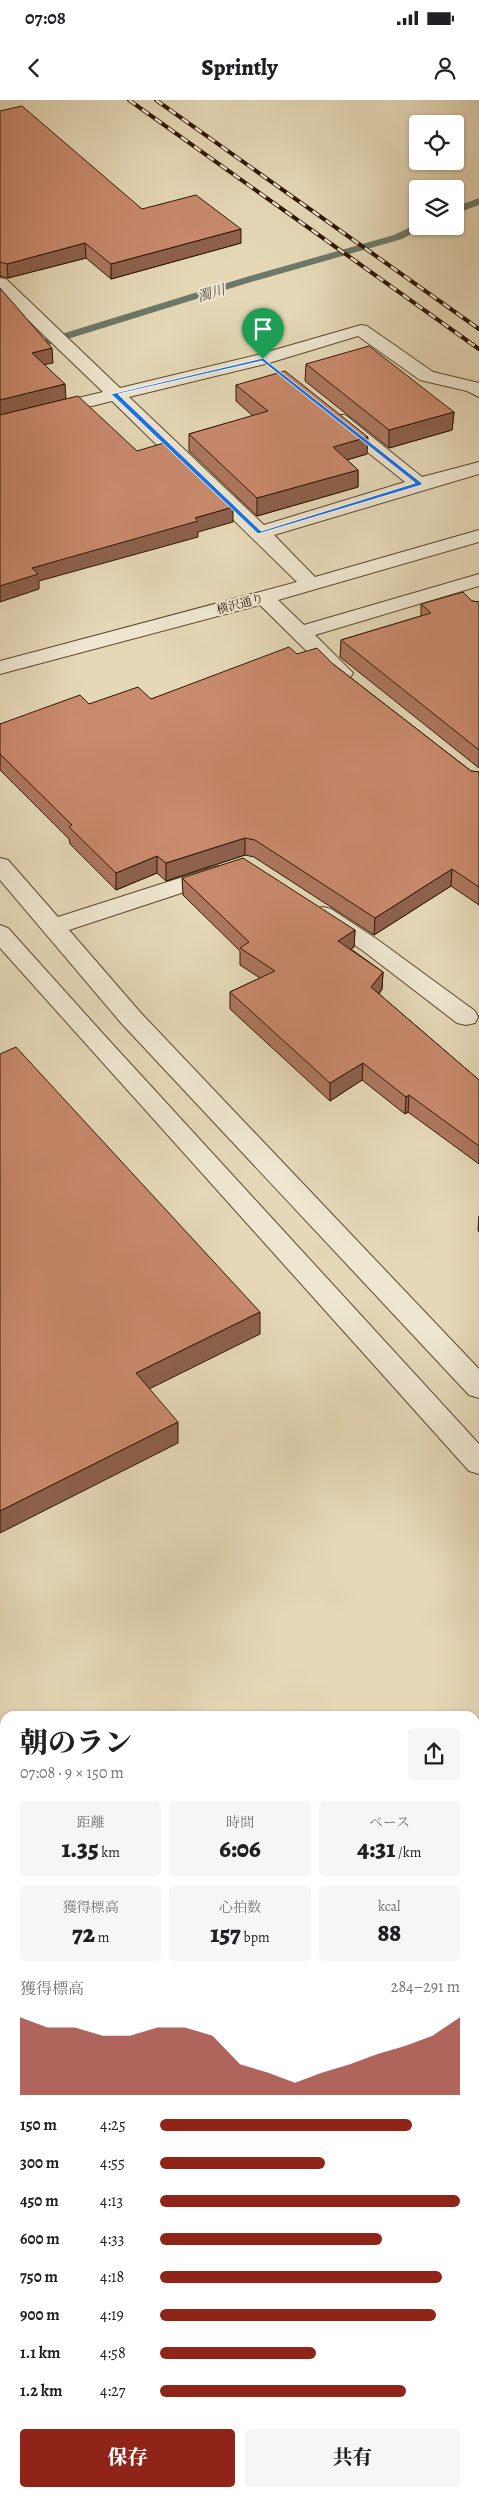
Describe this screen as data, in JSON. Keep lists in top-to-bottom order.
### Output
{
  "streets": {
    "street": ["横沢通り"]
  },
  "water": ["濁川"],
  "page": {
    "status": "07:08",
    "header": "Sprintly",
    "heading": ["朝のラン", "07:08 · 9 × 150 m"],
    "stats": [
      ["距離", "1.35 km"],
      ["時間", "6:06"],
      ["ペース", "4:31 /km"],
      ["獲得標高", "72 m"],
      ["心拍数", "157 bpm"],
      ["kcal", "88"]
    ],
    "chart": ["獲得標高", "284–291 m"],
    "list": [
      {
        "name": "150 m",
        "note": "4:25"
      },
      {
        "name": "300 m",
        "note": "4:55"
      },
      {
        "name": "450 m",
        "note": "4:13"
      },
      {
        "name": "600 m",
        "note": "4:33"
      },
      {
        "name": "750 m",
        "note": "4:18"
      },
      {
        "name": "900 m",
        "note": "4:19"
      },
      {
        "name": "1.1 km",
        "note": "4:58"
      },
      {
        "name": "1.2 km",
        "note": "4:27"
      }
    ],
    "buttons": ["保存", "共有"]
  }
}
